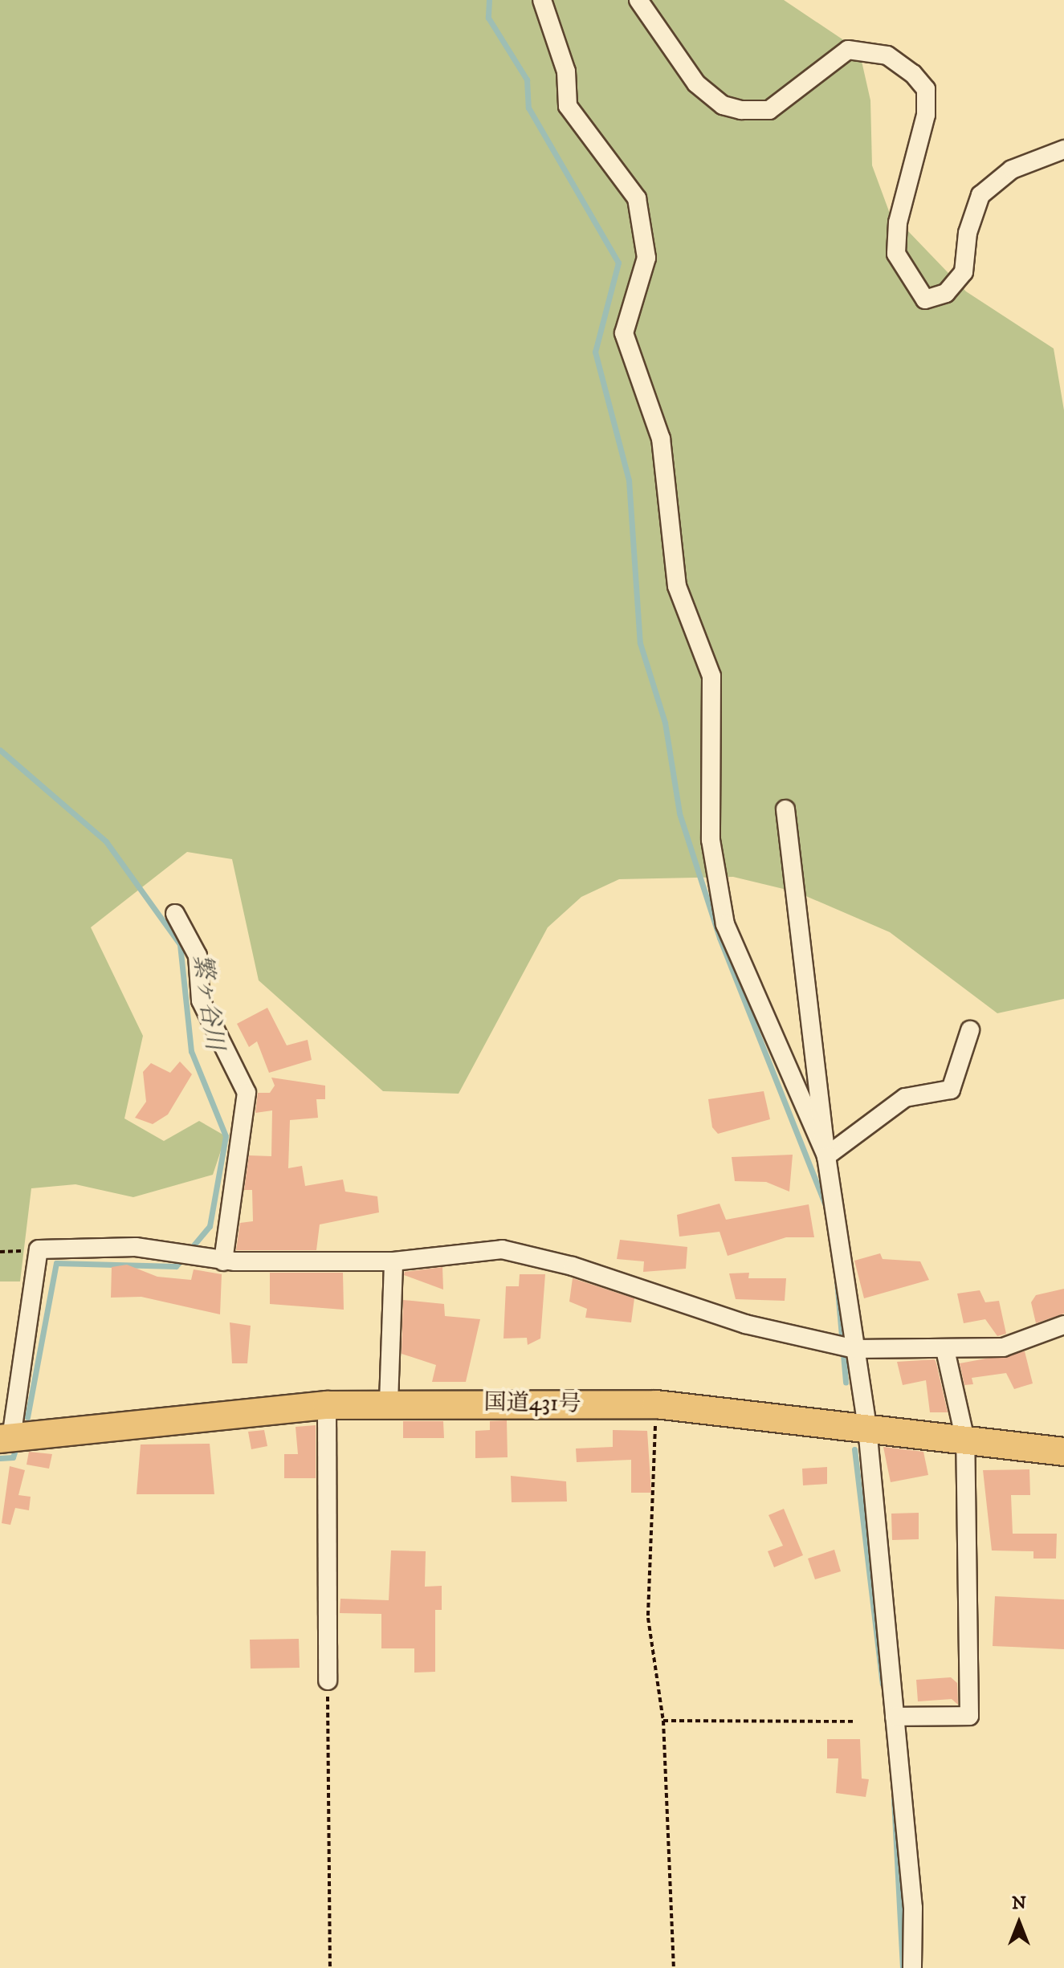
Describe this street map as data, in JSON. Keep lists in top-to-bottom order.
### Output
{
  "streets": {
    "highway": ["国道431号"]
  },
  "water": ["繁ヶ谷川"],
  "north": "top"
}
